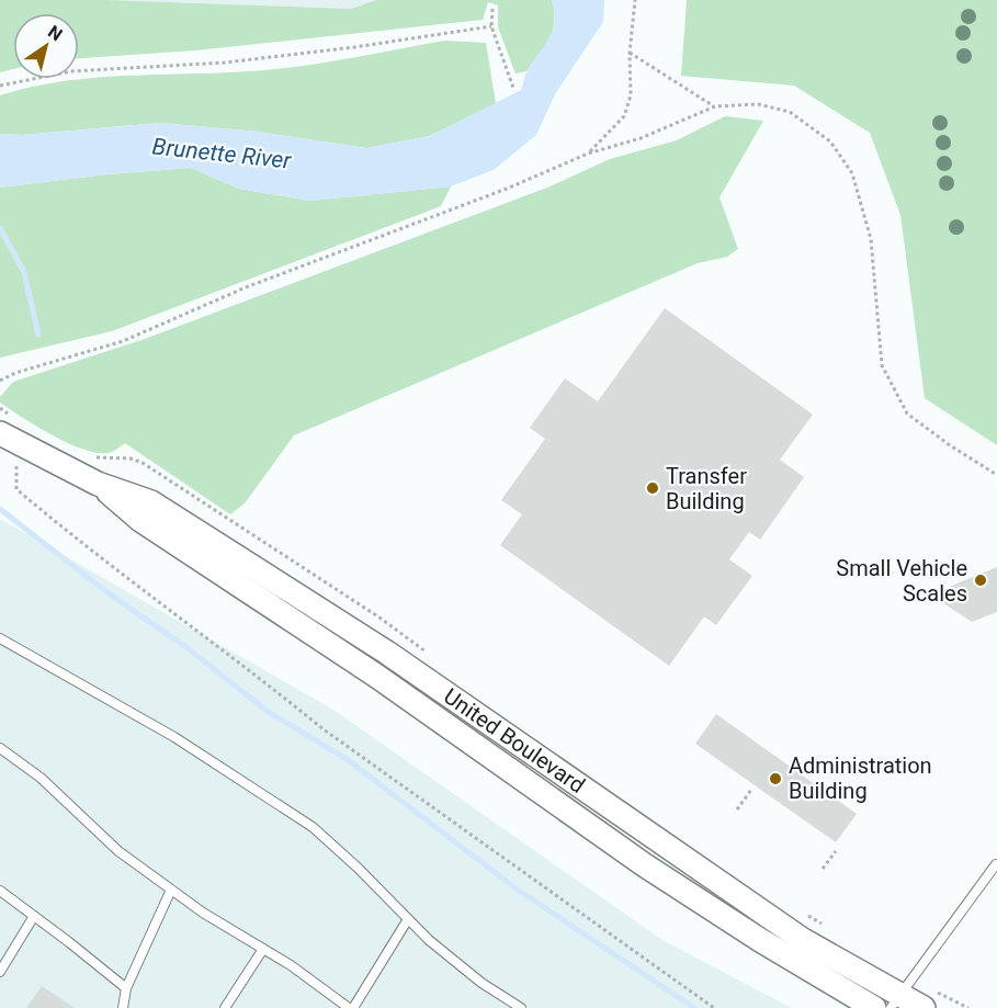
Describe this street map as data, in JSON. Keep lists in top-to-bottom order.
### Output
{
  "streets": {
    "street": ["United Boulevard"]
  },
  "water": ["Brunette River"],
  "places": ["Transfer Building", "Small Vehicle Scales", "Administration Building"],
  "north": "top right"
}
